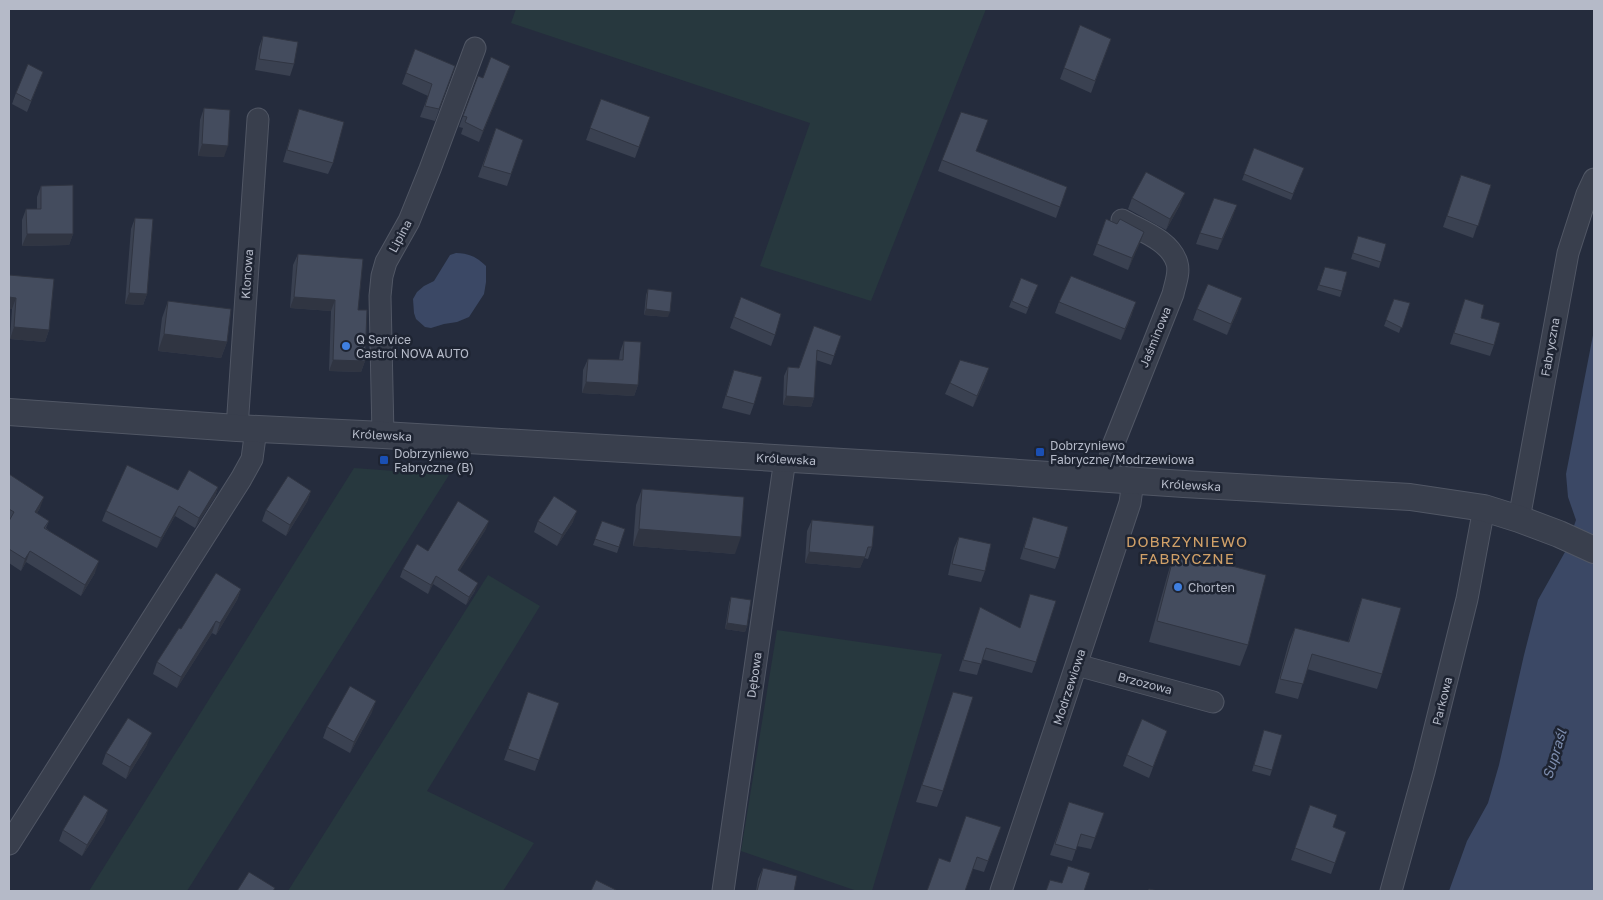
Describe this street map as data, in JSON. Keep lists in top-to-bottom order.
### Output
{
  "streets": {
    "street": [
      "Lipina",
      "Klonowa",
      "Jaśminowa",
      "Fabryczna",
      "Królewska",
      "Dębowa",
      "Brzozowa",
      "Modrzewiowa",
      "Parkowa"
    ]
  },
  "crossings": [
    ["Lipina", "Królewska"],
    ["Klonowa", "Królewska"],
    ["Jaśminowa", "Królewska"],
    ["Fabryczna", "Królewska"],
    ["Królewska", "Dębowa"],
    ["Królewska", "Modrzewiowa"],
    ["Królewska", "Parkowa"],
    ["Brzozowa", "Modrzewiowa"]
  ],
  "districts": ["DOBRZYNIEWO FABRYCZNE"],
  "water": ["Supraśl"],
  "places": {
    "other": ["Q Service Castrol NOVA AUTO", "Chorten"],
    "transit": ["Dobrzyniewo Fabryczne/Modrzewiowa", "Dobrzyniewo Fabryczne (B)"]
  }
}
